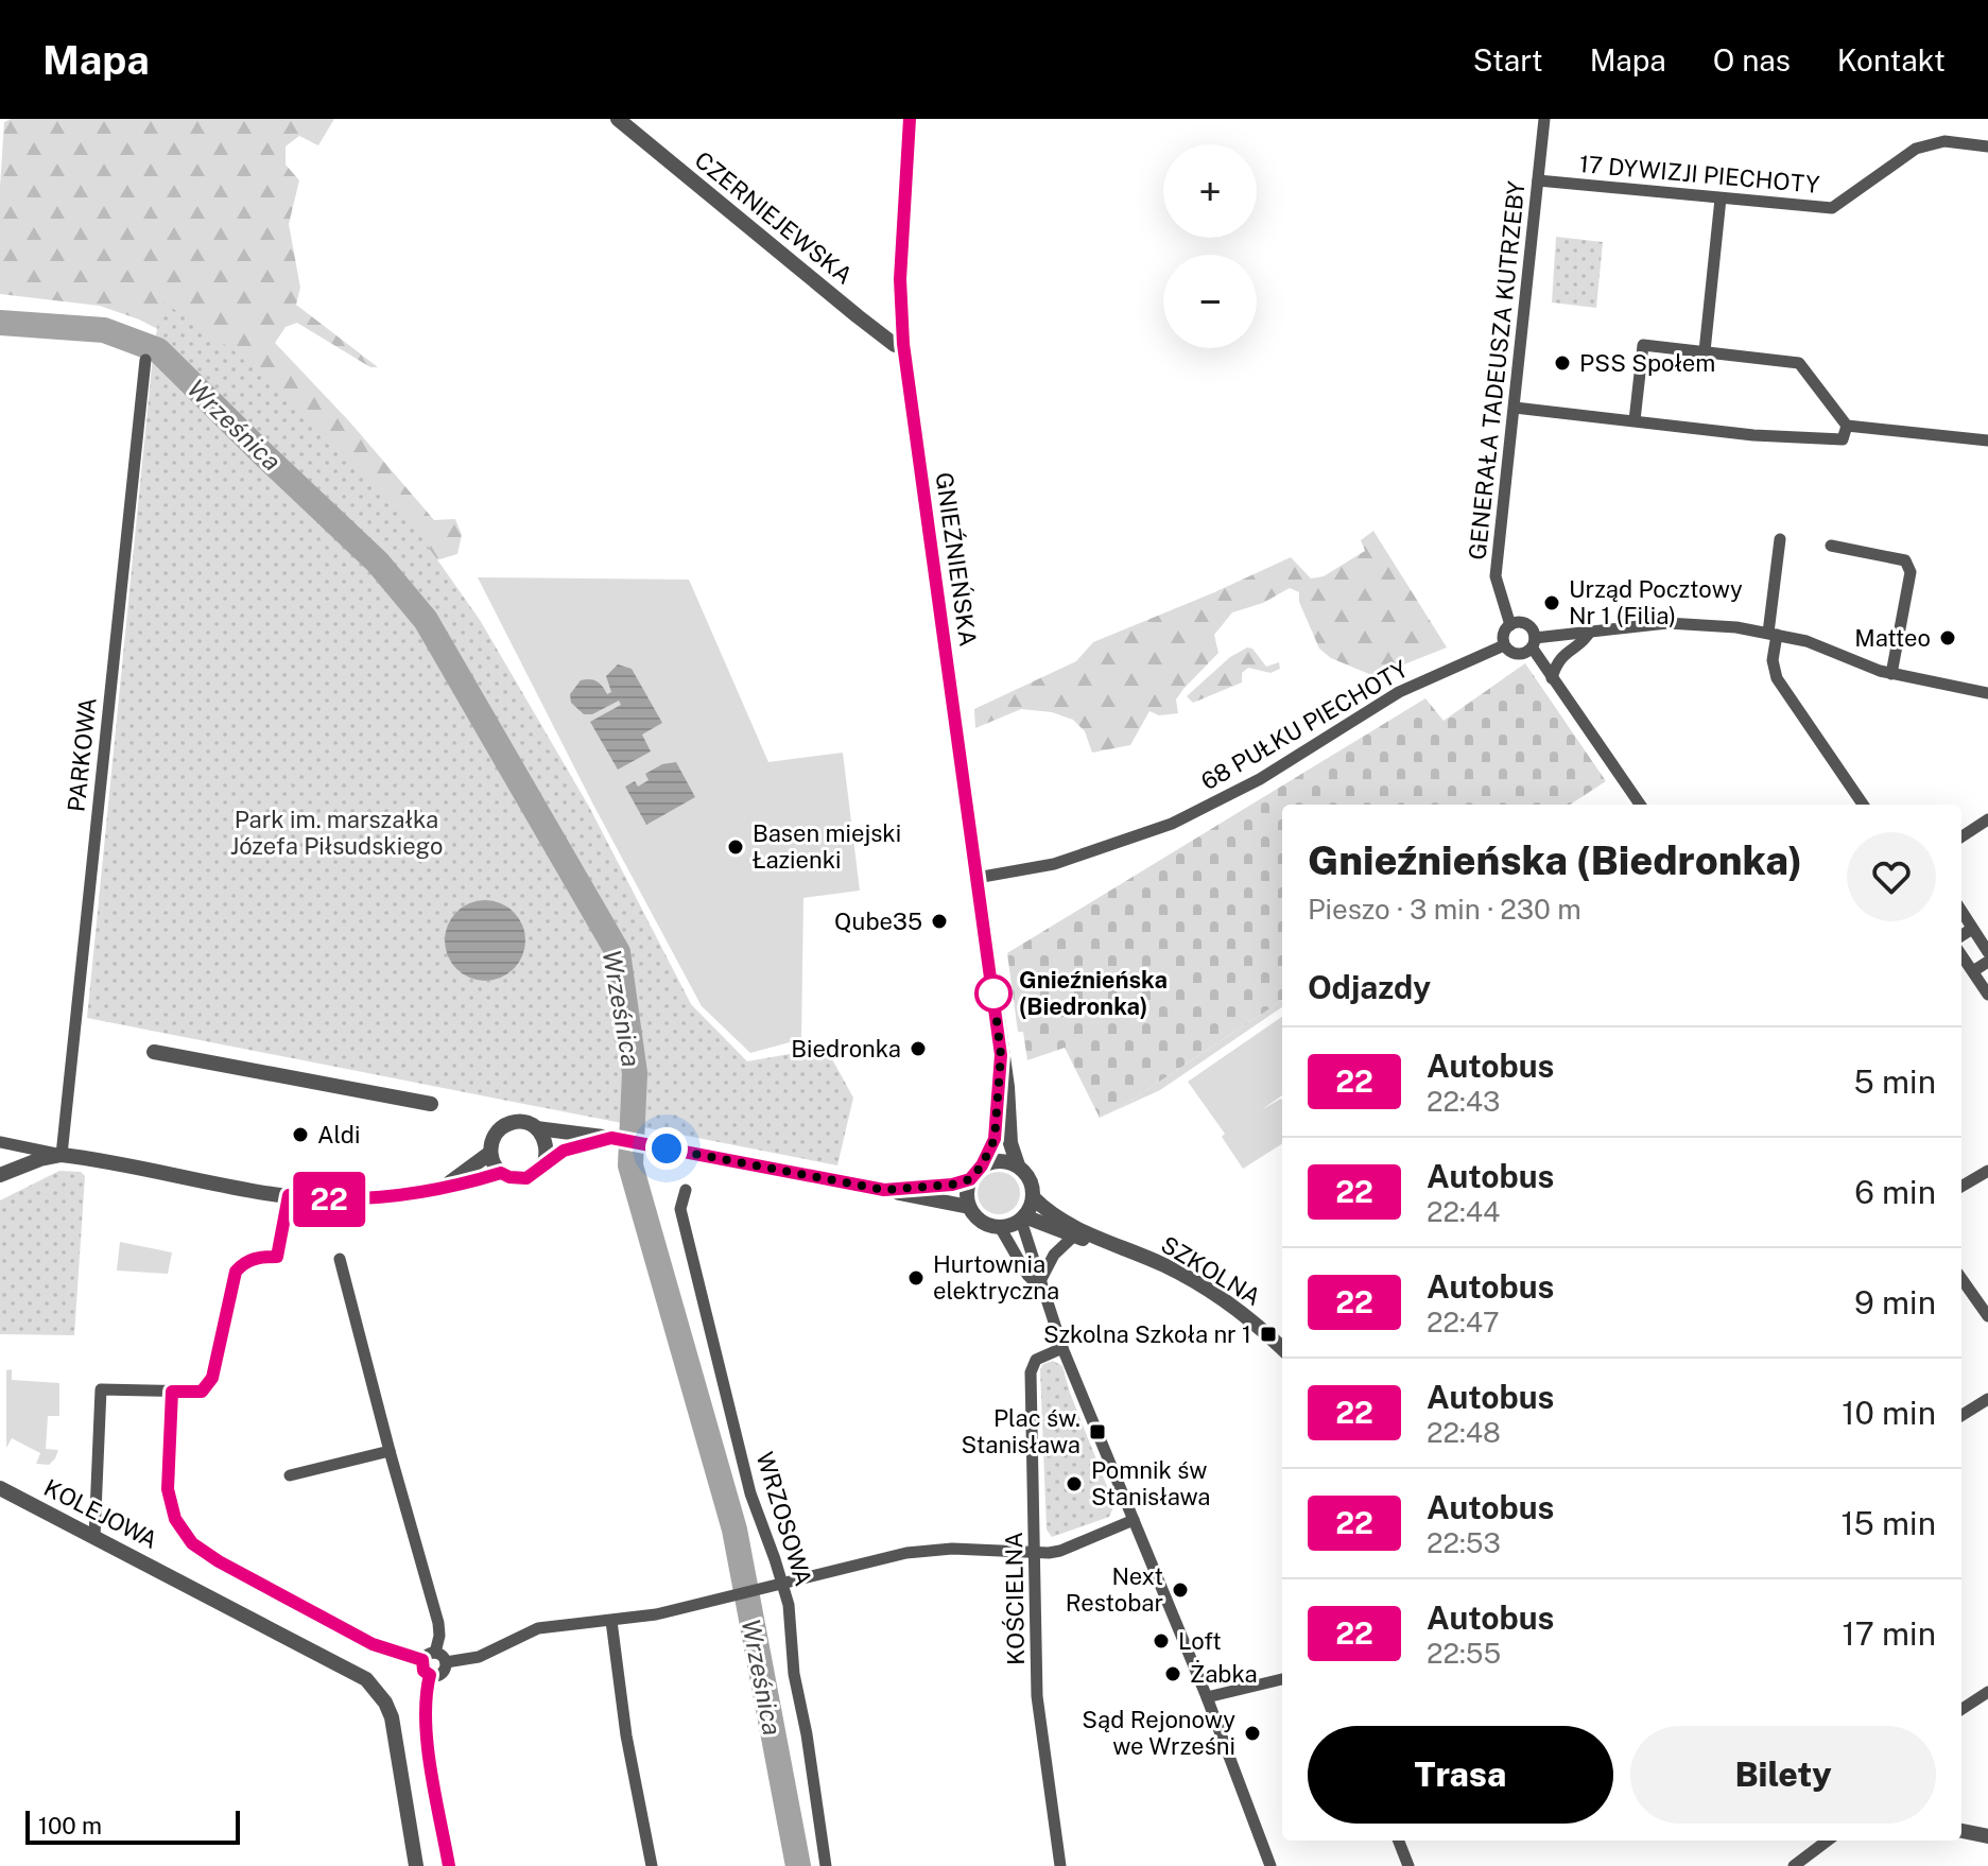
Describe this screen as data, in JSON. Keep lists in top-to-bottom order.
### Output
{
  "streets": {
    "street": [
      "17 DYWIZJI PIECHOTY",
      "CZERNIEJEWSKA",
      "GENERAŁA TADEUSZA KUTRZEBY",
      "GNIEŹNIEŃSKA",
      "68 PUŁKU PIECHOTY",
      "PARKOWA",
      "SZKOLNA",
      "KOLEJOWA",
      "WRZOSOWA",
      "KOŚCIELNA"
    ]
  },
  "crossings": [
    ["17 DYWIZJI PIECHOTY", "GENERAŁA TADEUSZA KUTRZEBY"],
    ["CZERNIEJEWSKA", "GNIEŹNIEŃSKA"],
    ["GENERAŁA TADEUSZA KUTRZEBY", "68 PUŁKU PIECHOTY"],
    ["GNIEŹNIEŃSKA", "68 PUŁKU PIECHOTY"],
    ["GNIEŹNIEŃSKA", "SZKOLNA"]
  ],
  "water": ["Wrześnica"],
  "parks": ["Park im. marszałka Józefa Piłsudskiego"],
  "places": {
    "other": [
      "PSS Społem",
      "Urząd Pocztowy Nr 1 (Filia)",
      "Matteo",
      "Basen miejski Łazienki",
      "Qube35",
      "Gnieźnieńska (Biedronka)",
      "Biedronka",
      "Aldi",
      "Hurtownia elektryczna",
      "Pomnik św Stanisława",
      "Next Restobar",
      "Loft",
      "Żabka",
      "Sąd Rejonowy we Wrześni"
    ],
    "transit": ["Szkolna Szkoła nr 1", "Plac św. Stanisława"]
  },
  "lines": ["bus line 22"],
  "scale_bar": "100 m",
  "page": {
    "header": "Mapa",
    "nav": [
      "Start",
      "Mapa",
      "O nas",
      "Kontakt"
    ],
    "on_map": "22",
    "map_buttons": ["+", "−"],
    "heading": [
      ["Gnieźnieńska (Biedronka)", "Pieszo · 3 min · 230 m"],
      "Odjazdy"
    ],
    "list": [
      {
        "mark": "22",
        "name": "Autobus",
        "note": "22:43",
        "value": "5 min"
      },
      {
        "mark": "22",
        "name": "Autobus",
        "note": "22:44",
        "value": "6 min"
      },
      {
        "mark": "22",
        "name": "Autobus",
        "note": "22:47",
        "value": "9 min"
      },
      {
        "mark": "22",
        "name": "Autobus",
        "note": "22:48",
        "value": "10 min"
      },
      {
        "mark": "22",
        "name": "Autobus",
        "note": "22:53",
        "value": "15 min"
      },
      {
        "mark": "22",
        "name": "Autobus",
        "note": "22:55",
        "value": "17 min"
      }
    ],
    "buttons": ["Trasa", "Bilety"],
    "scale": "100 m"
  }
}
